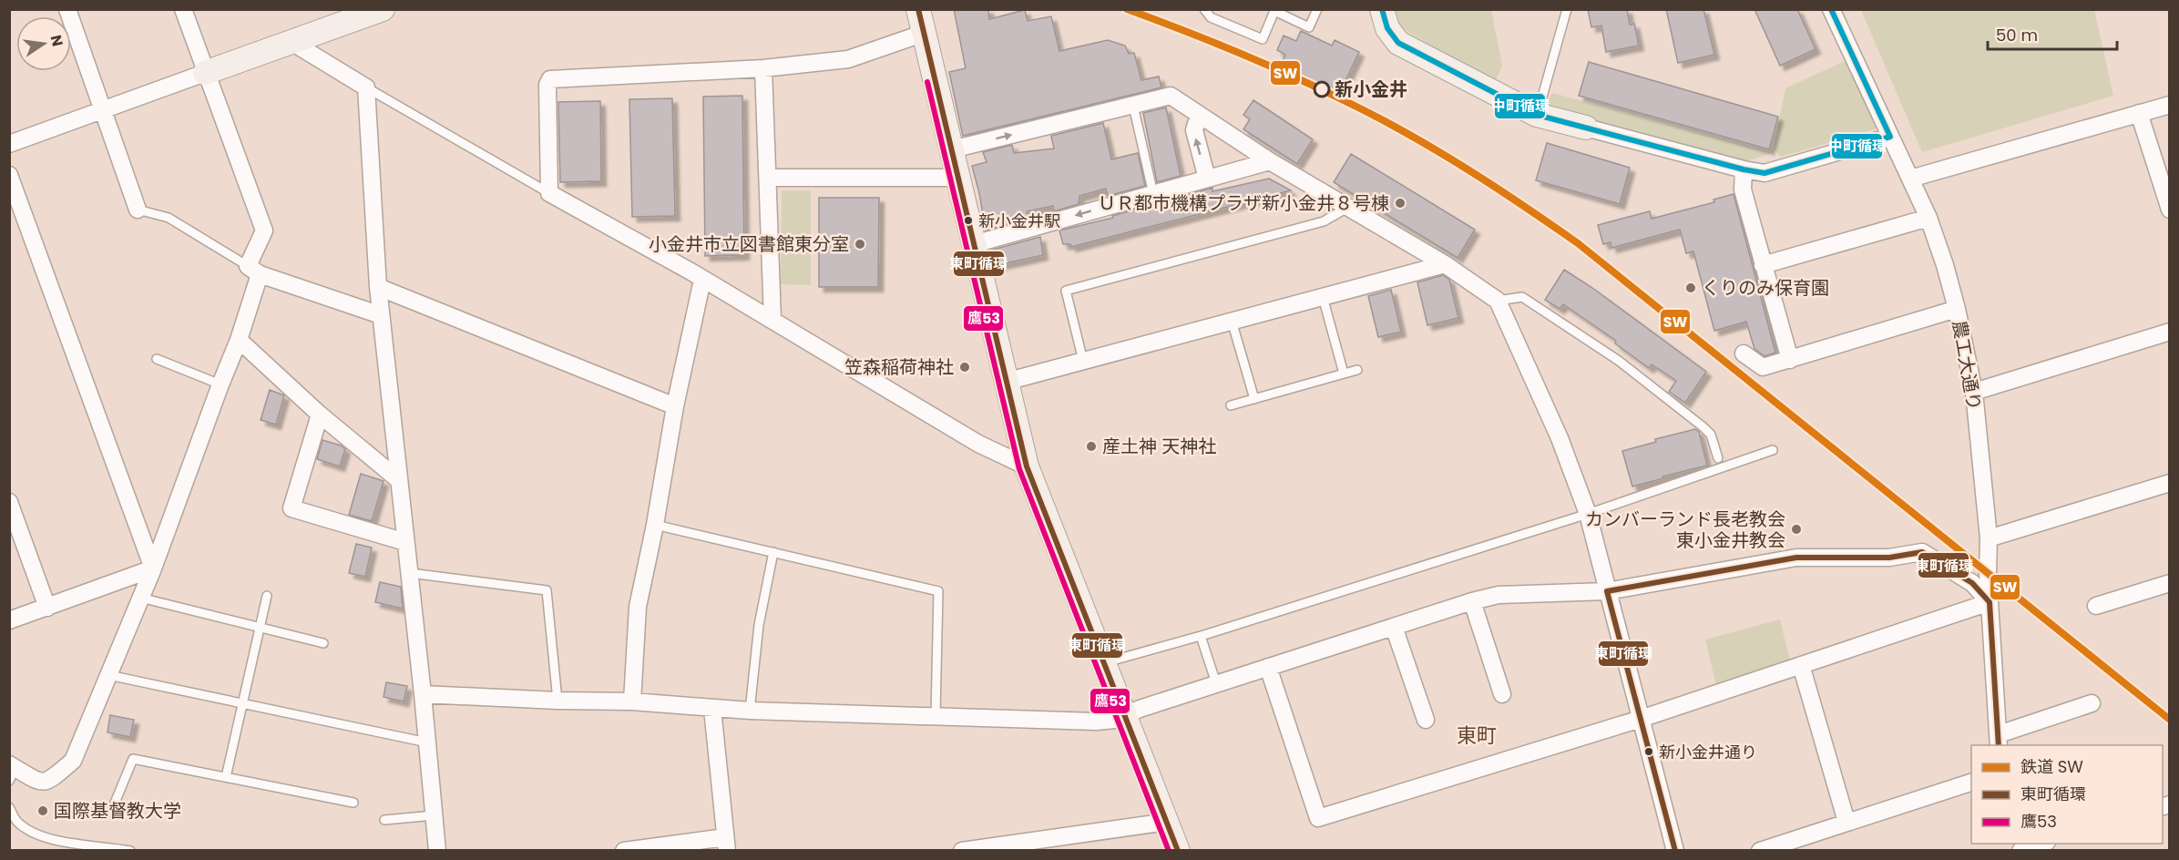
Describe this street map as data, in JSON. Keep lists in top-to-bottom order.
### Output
{
  "streets": {
    "street": ["農工大通り"]
  },
  "districts": ["東町"],
  "places": [
    "新小金井",
    "ＵＲ都市機構プラザ新小金井８号棟",
    "新小金井駅",
    "小金井市立図書館東分室",
    "くりのみ保育園",
    "笠森稲荷神社",
    "産土神 天神社",
    "カンバーランド長老教会 東小金井教会",
    "新小金井通り",
    "国際基督教大学"
  ],
  "lines": [
    "rail line SW",
    "transit line 東町循環",
    "transit line 中町循環",
    "transit line 鷹53"
  ],
  "legend": ["鉄道 SW", "東町循環", "鷹53"],
  "scale_bar": "50 m",
  "north": "right"
}
